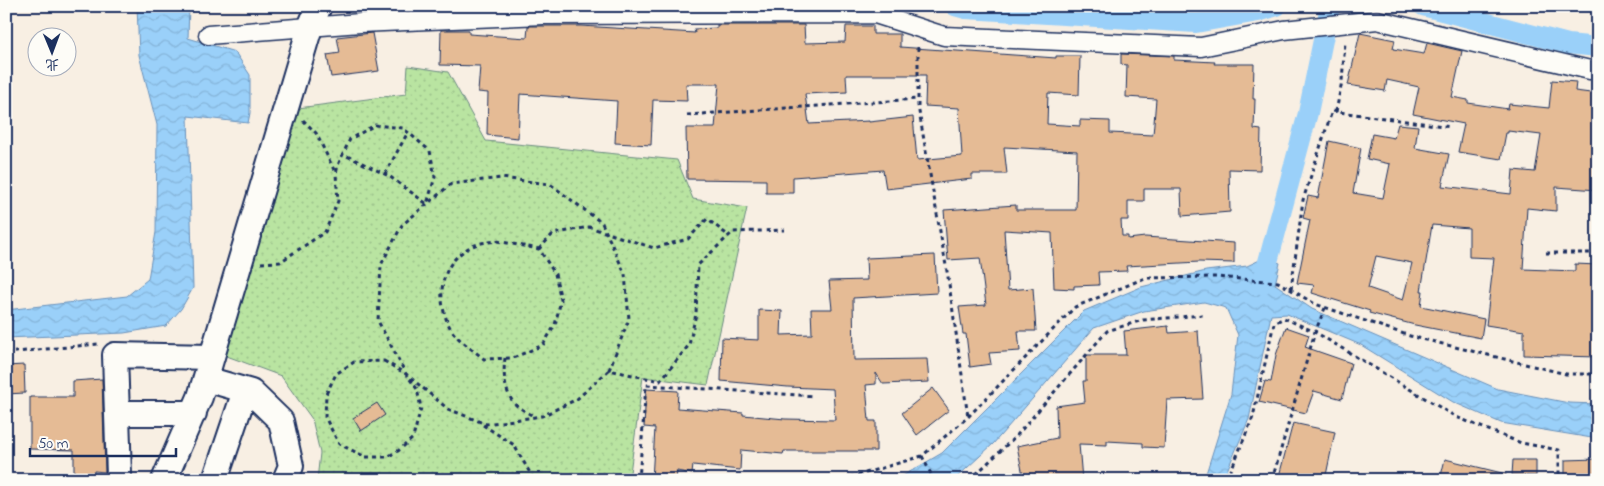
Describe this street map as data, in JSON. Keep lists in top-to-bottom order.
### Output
{
  "scale_bar": "50 m",
  "north": "bottom"
}
